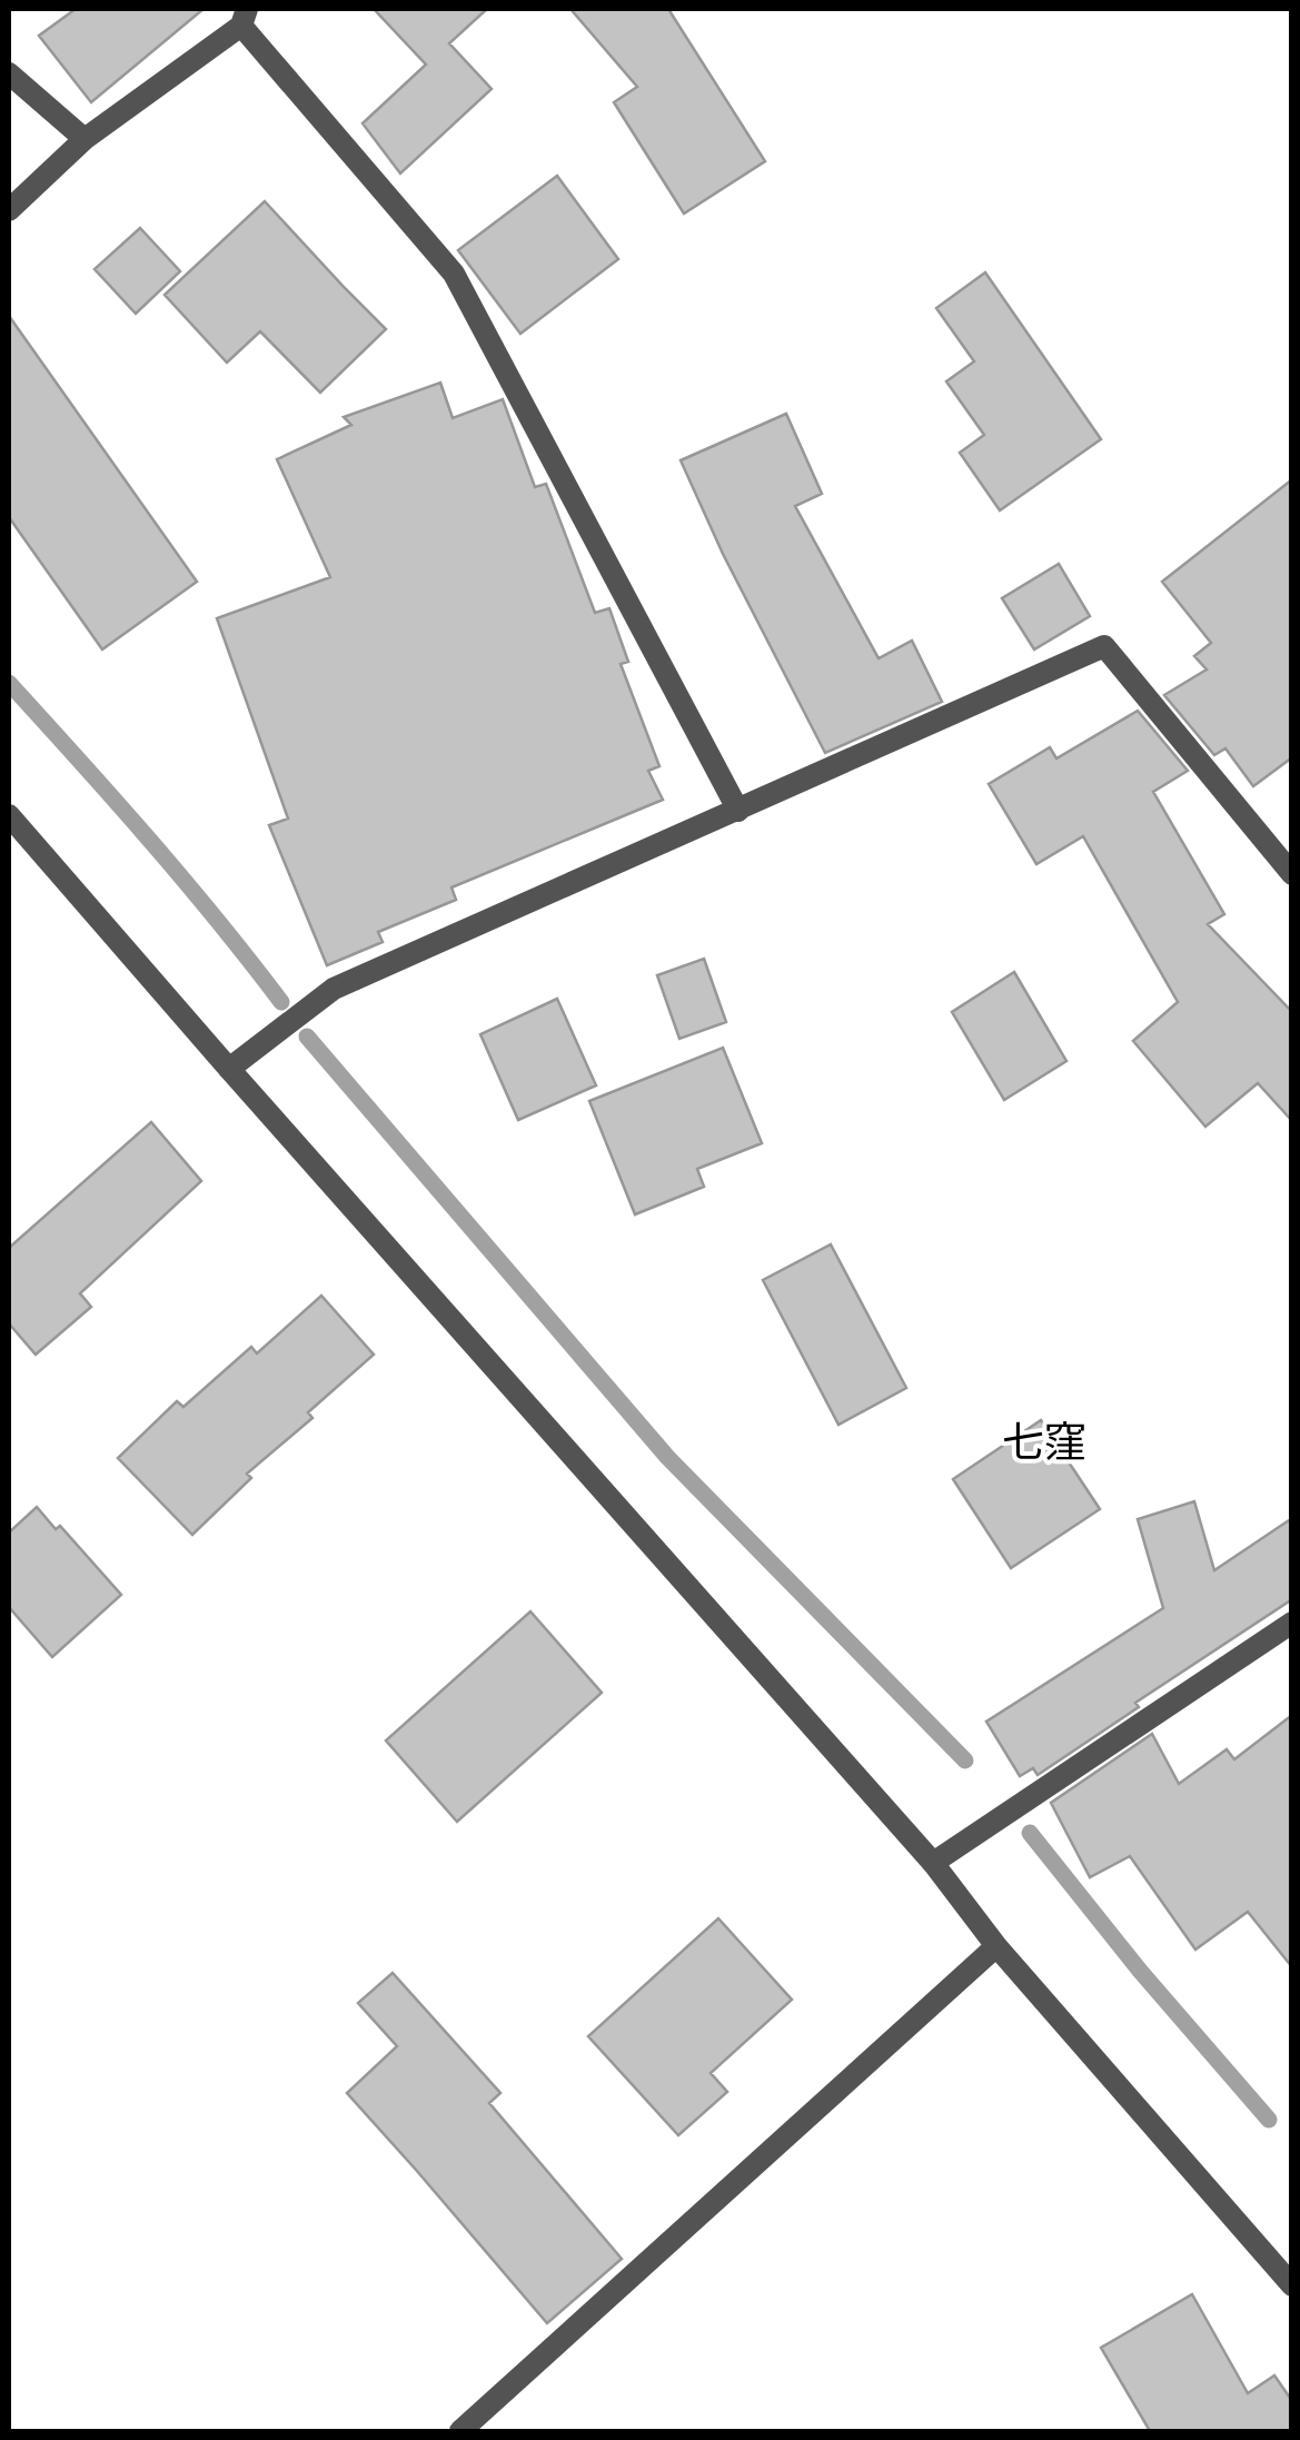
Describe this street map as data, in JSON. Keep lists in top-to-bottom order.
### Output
{
  "districts": ["七窪"]
}
